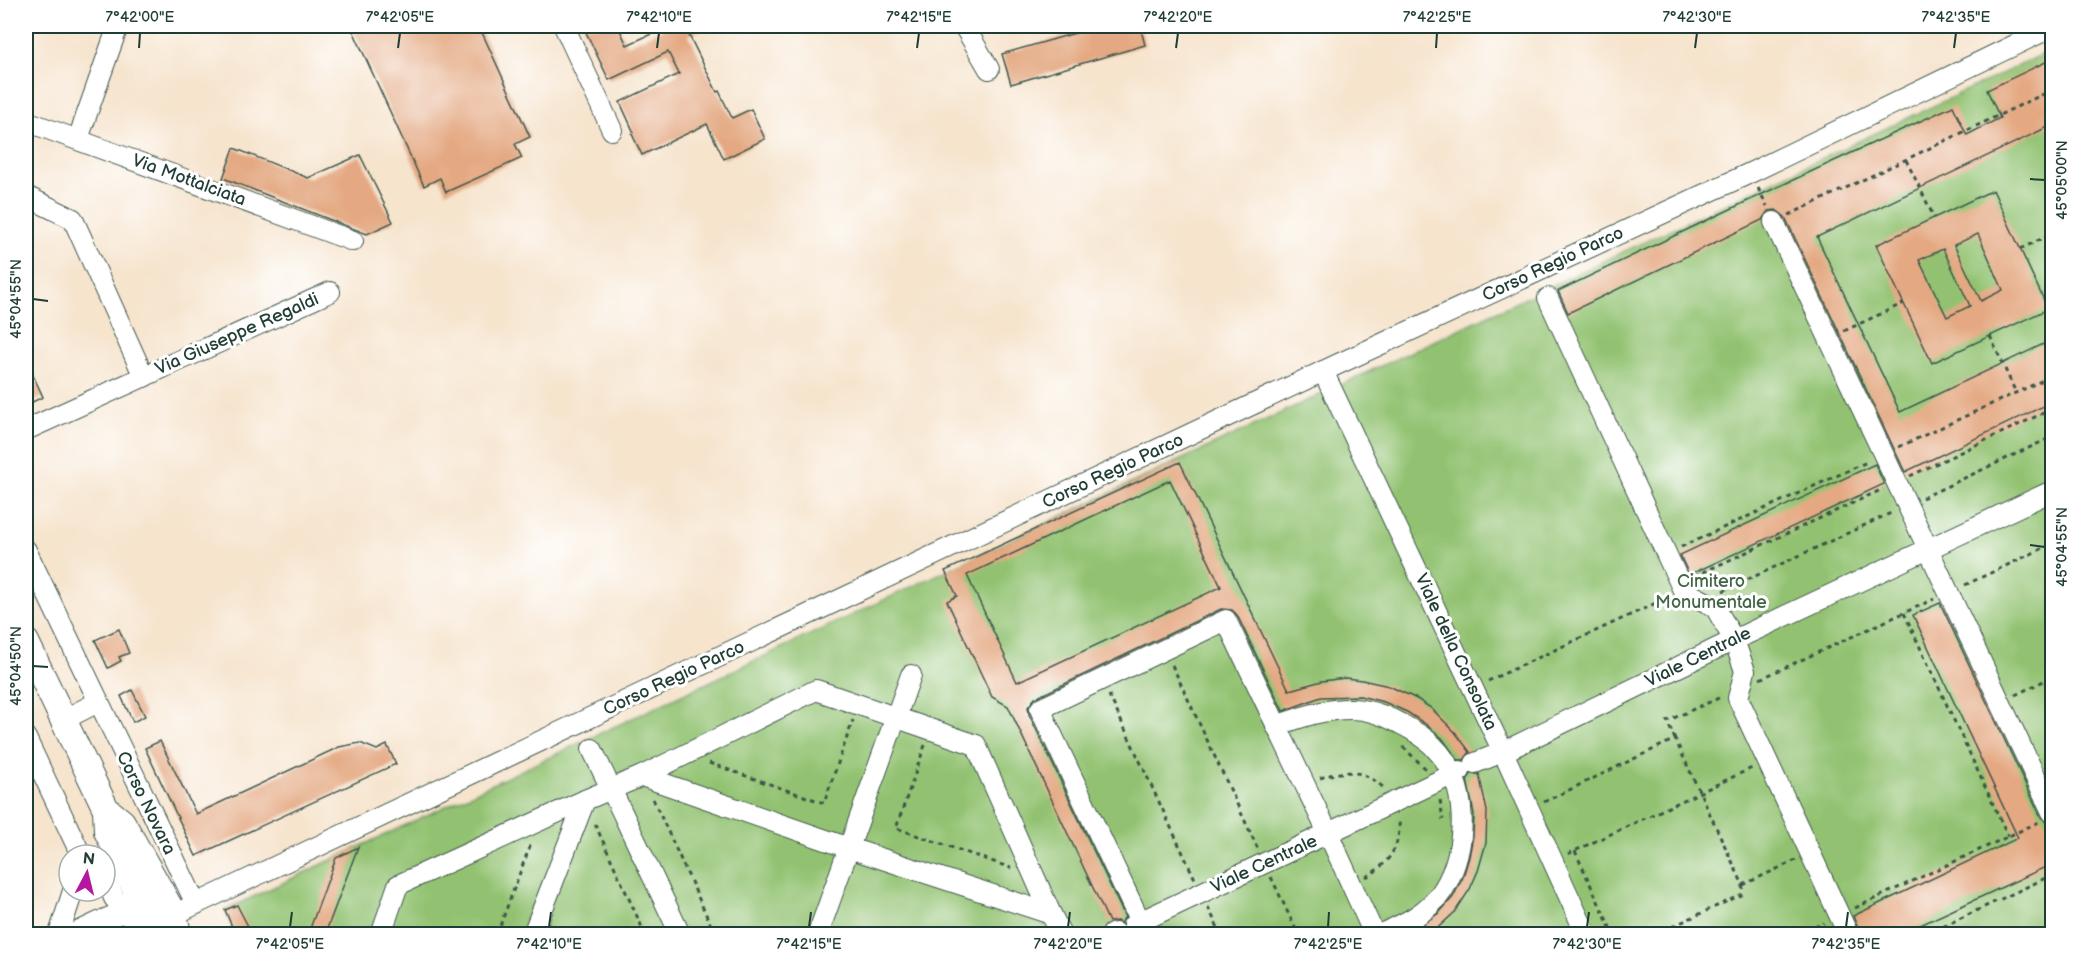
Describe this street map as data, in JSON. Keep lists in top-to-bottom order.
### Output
{
  "streets": {
    "main road": ["Corso Novara"],
    "street": [
      "Via Mottalciata",
      "Corso Regio Parco",
      "Via Giuseppe Regaldi",
      "Viale della Consolata",
      "Viale Centrale"
    ]
  },
  "crossings": [
    ["Corso Regio Parco", "Viale della Consolata"],
    ["Corso Regio Parco", "Corso Novara"],
    ["Viale della Consolata", "Viale Centrale"]
  ],
  "parks": ["Cimitero Monumentale"],
  "north": "top",
  "coordinates": [
    "7°42'00\"E",
    "7°42'05\"E",
    "7°42'10\"E",
    "7°42'15\"E",
    "7°42'20\"E",
    "7°42'25\"E",
    "7°42'30\"E",
    "7°42'35\"E",
    "45°05'00\"N",
    "45°04'55\"N",
    "45°04'50\"N"
  ]
}
